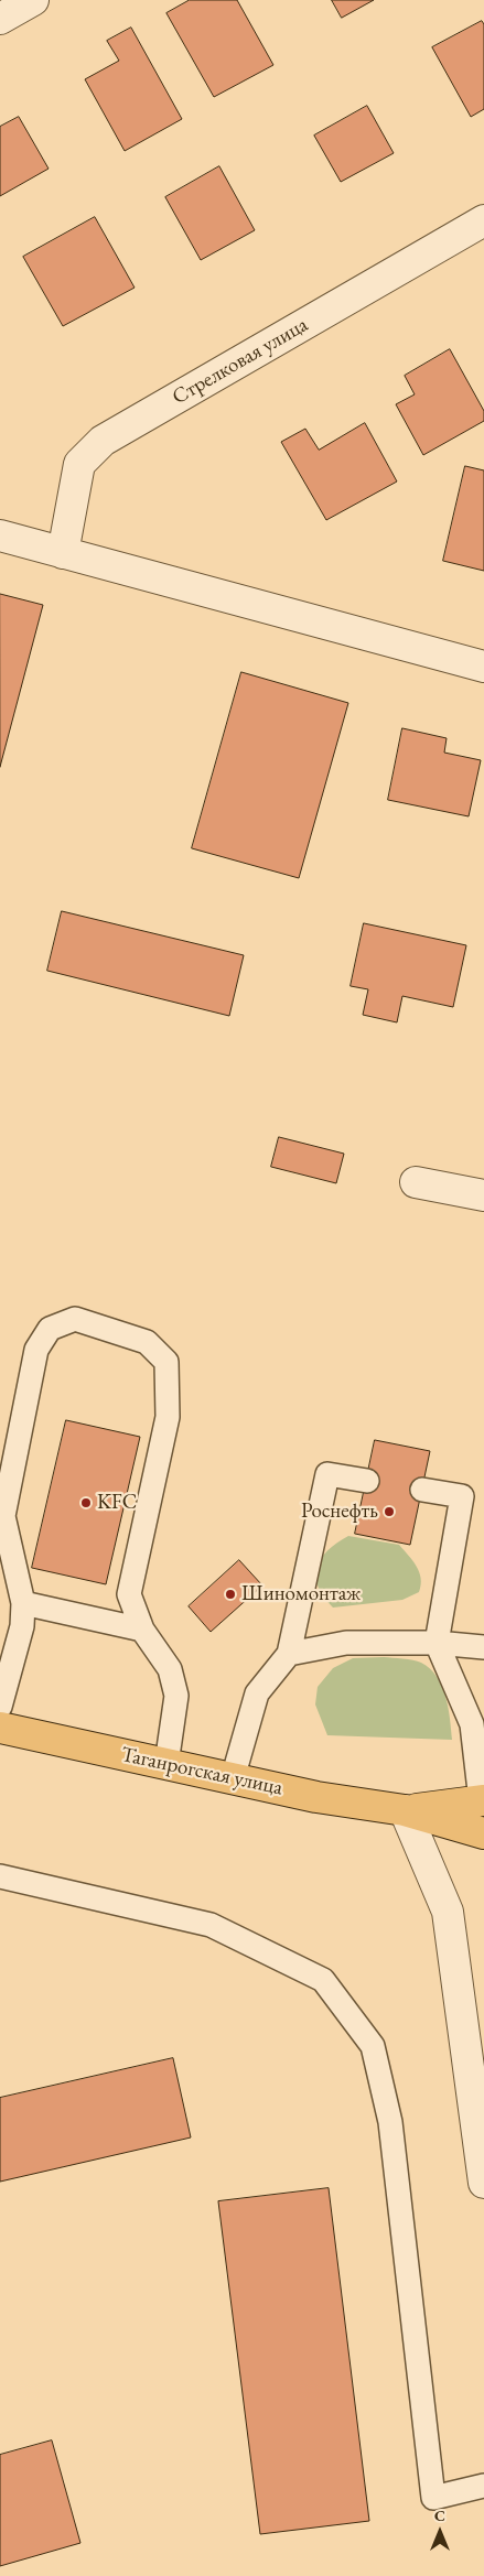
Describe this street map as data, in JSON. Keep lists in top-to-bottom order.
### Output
{
  "streets": {
    "main road": ["Таганрогская улица"],
    "street": ["Стрелковая улица"]
  },
  "places": ["KFC", "Роснефть", "Шиномонтаж"],
  "north": "top"
}
